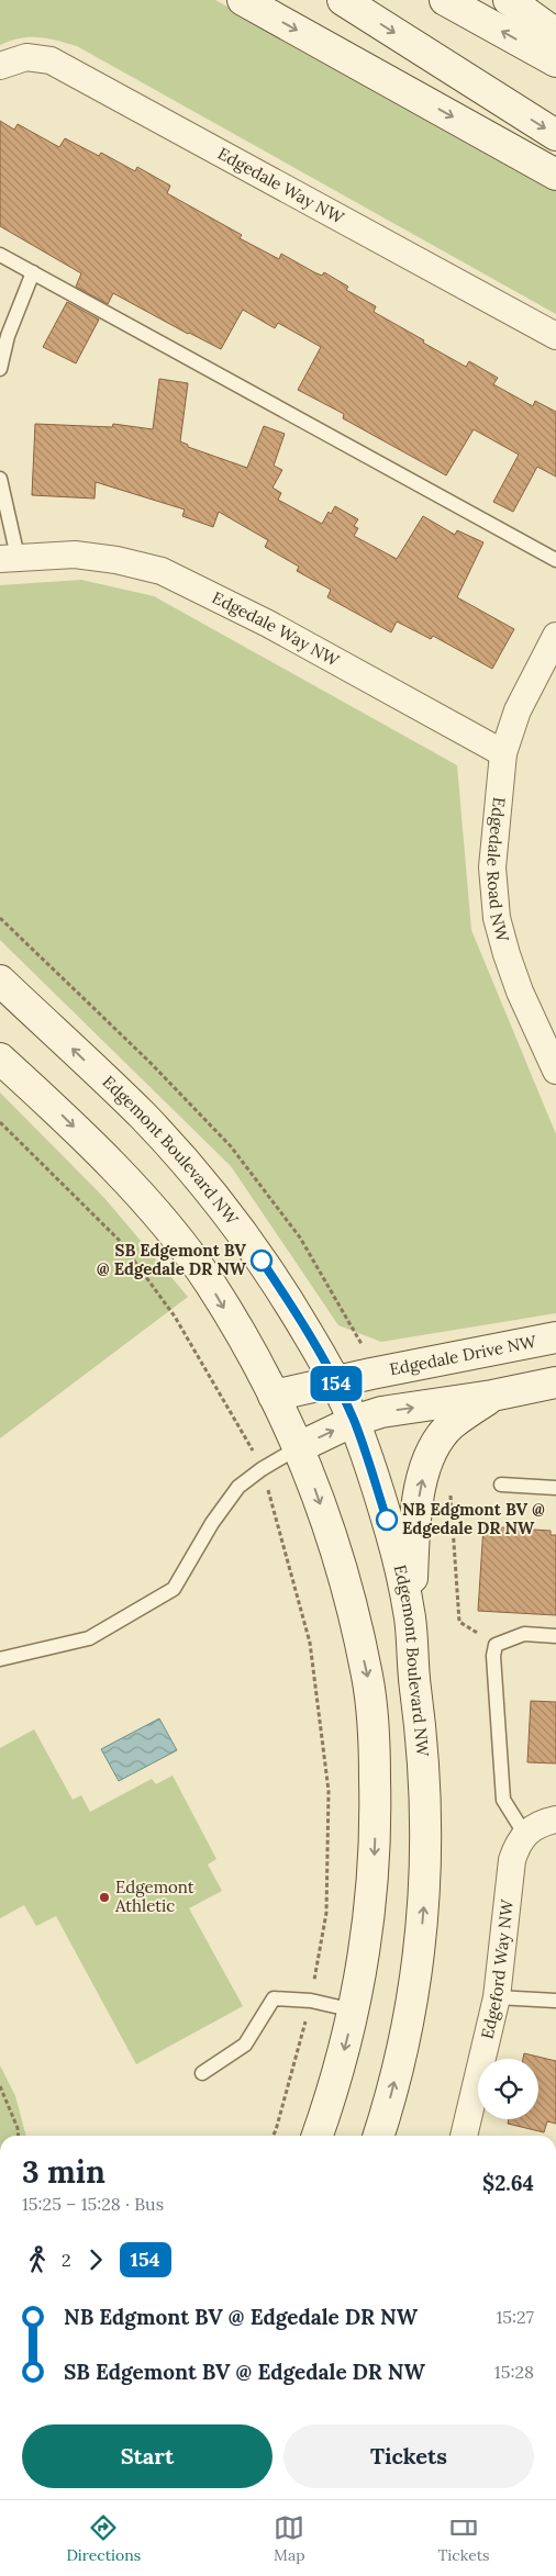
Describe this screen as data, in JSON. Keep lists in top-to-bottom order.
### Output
{
  "streets": {
    "main road": ["Edgemont Boulevard NW", "Edgedale Drive NW"],
    "street": ["Edgedale Way NW", "Edgedale Road NW", "Edgeford Way NW"]
  },
  "crossings": [
    ["Edgedale Way NW", "Edgedale Road NW"],
    ["Edgemont Boulevard NW", "Edgedale Drive NW"]
  ],
  "places": ["SB Edgemont BV @ Edgedale DR NW", "NB Edgmont BV @ Edgedale DR NW", "Edgemont Athletic"],
  "lines": ["bus line 154"],
  "page": {
    "on_map": "154",
    "heading": ["3 min", "15:25 – 15:28 · Bus", "$2.64"],
    "legs": ["2", "154"],
    "list": [
      {
        "name": "NB Edgmont BV @ Edgedale DR NW",
        "value": "15:27"
      },
      {
        "name": "SB Edgemont BV @ Edgedale DR NW",
        "value": "15:28"
      }
    ],
    "buttons": ["Start", "Tickets"],
    "tabs": ["Directions", "Map", "Tickets"]
  }
}
